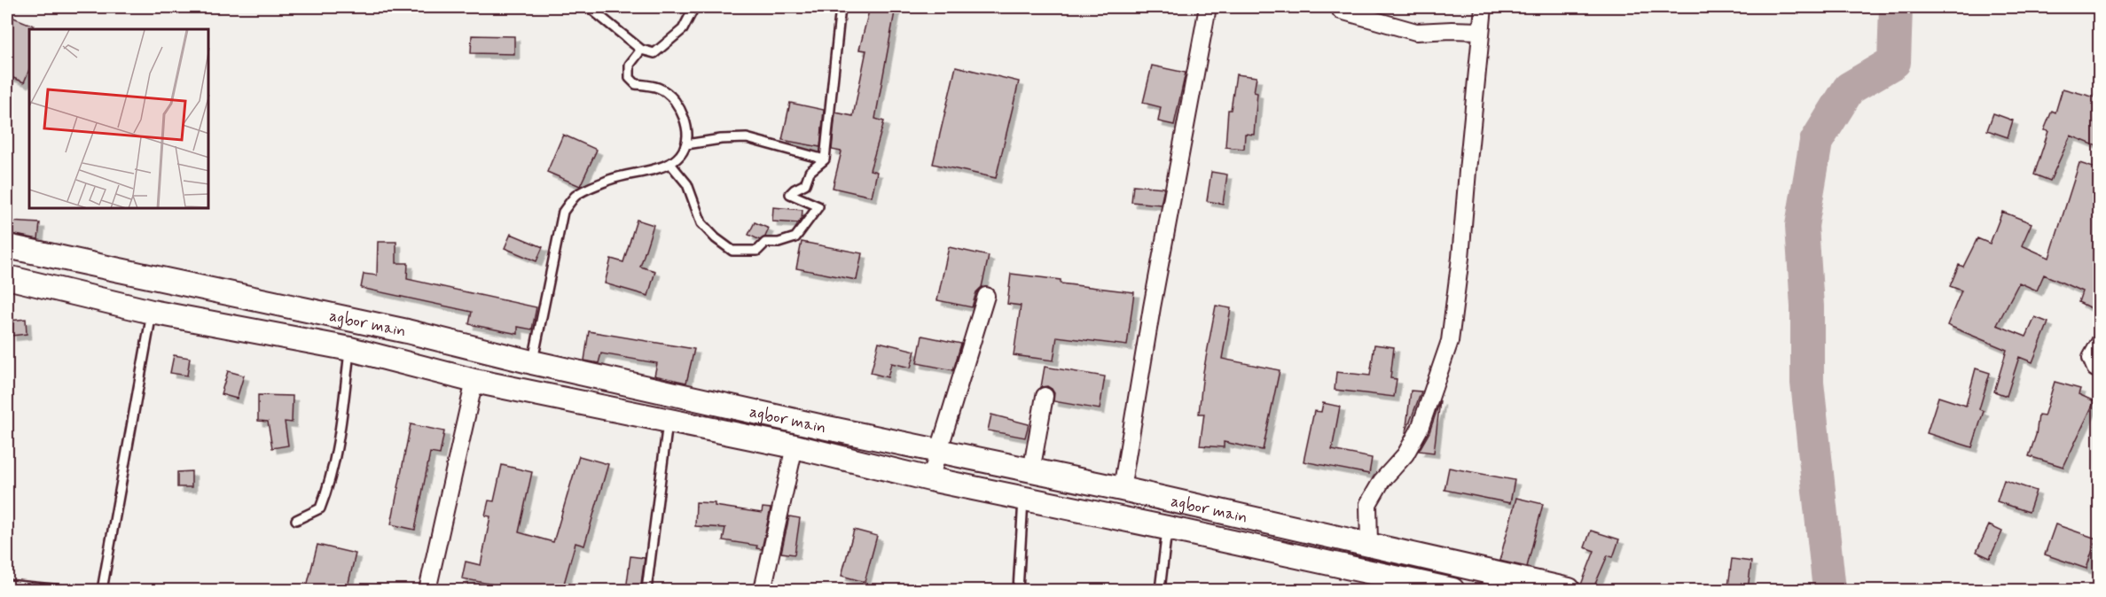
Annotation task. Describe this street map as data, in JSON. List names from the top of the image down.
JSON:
{
  "streets": {
    "main road": ["agbor main"]
  }
}
